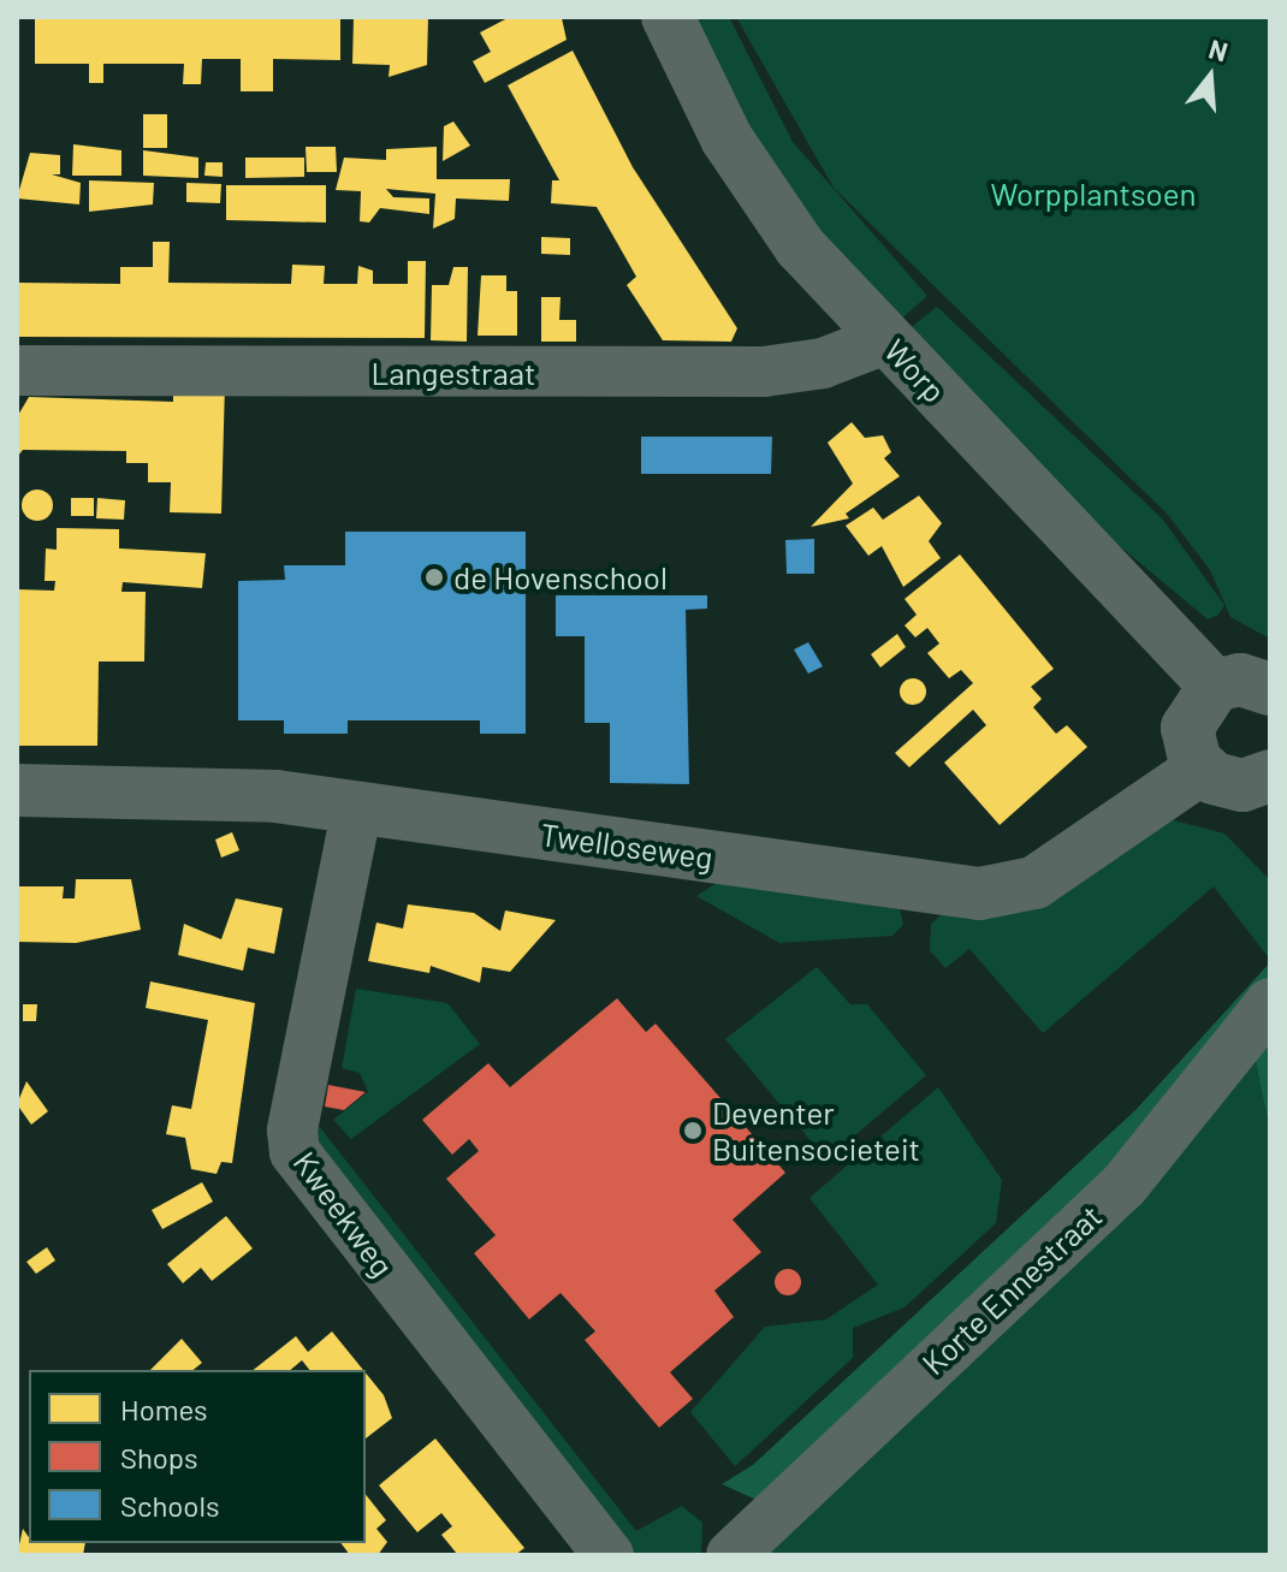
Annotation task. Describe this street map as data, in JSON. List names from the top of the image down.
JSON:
{
  "streets": {
    "street": [
      "Worp",
      "Langestraat",
      "Twelloseweg",
      "Kweekweg",
      "Korte Ennestraat"
    ]
  },
  "crossings": [
    ["Worp", "Langestraat"],
    ["Twelloseweg", "Kweekweg"]
  ],
  "parks": ["Worpplantsoen"],
  "places": ["de Hovenschool", "Deventer Buitensocieteit"],
  "legend": ["Homes", "Shops", "Schools"],
  "north": "top"
}
